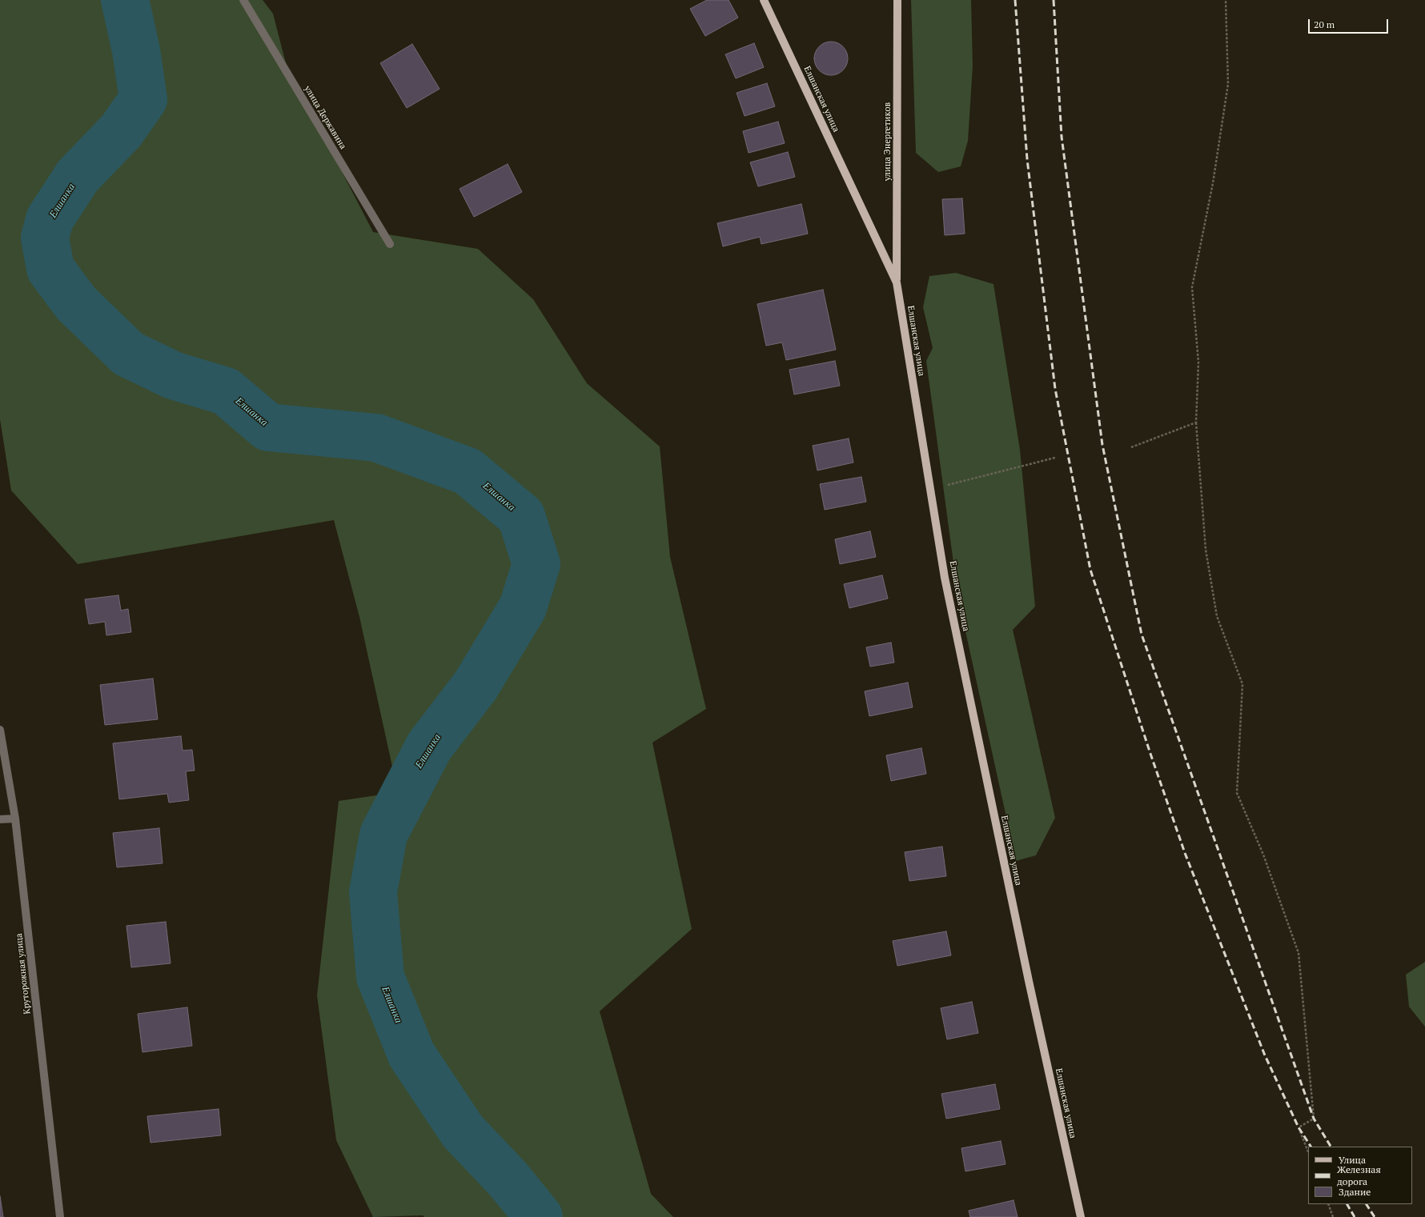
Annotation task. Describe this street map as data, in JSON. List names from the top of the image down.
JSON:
{
  "streets": {
    "main road": ["Елшанская улица", "улица Энергетиков"],
    "street": ["улица Державина", "Круторожная улица"]
  },
  "crossings": [
    ["Елшанская улица", "улица Энергетиков"]
  ],
  "water": ["Елшанка"],
  "legend": ["Улица", "Железная дорога", "Здание"],
  "scale_bar": "20 m"
}
